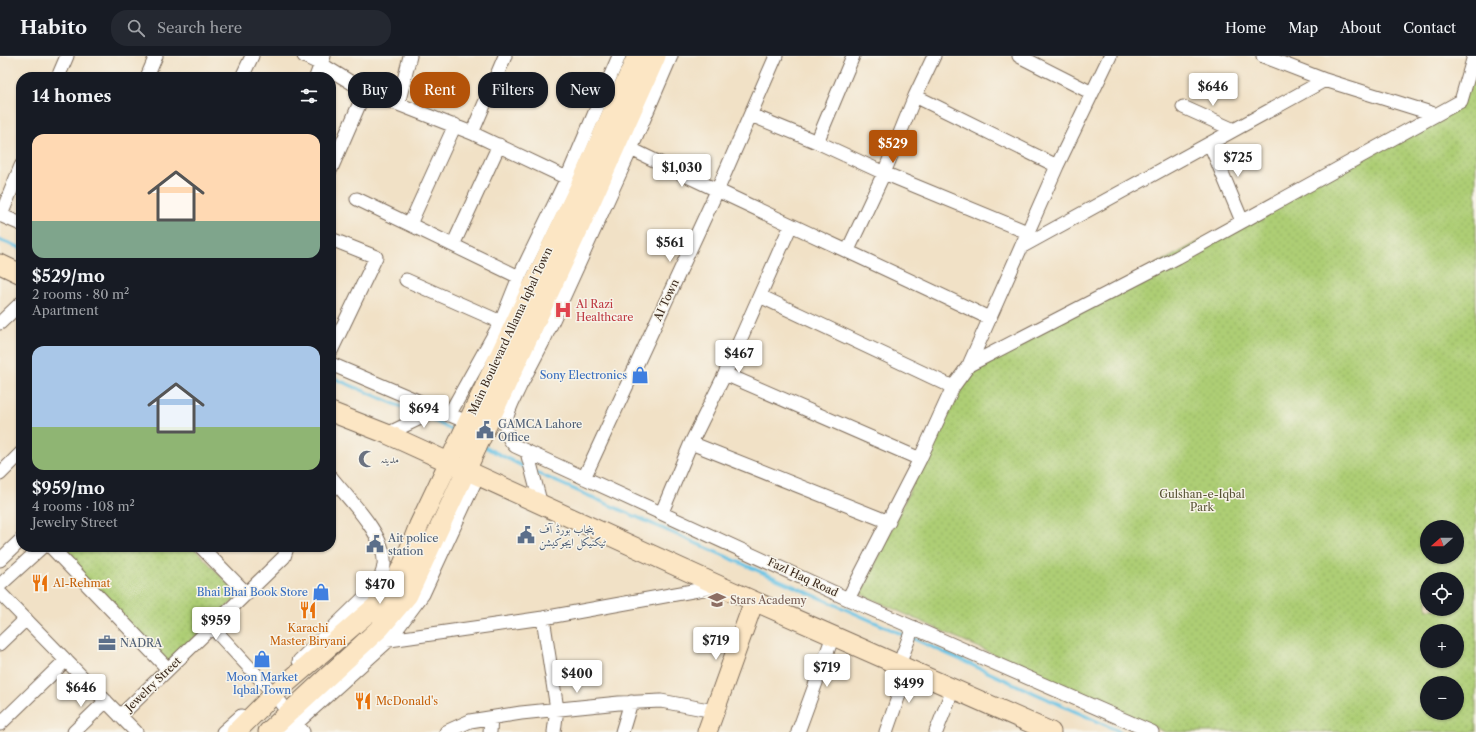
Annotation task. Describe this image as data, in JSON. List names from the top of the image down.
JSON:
{
  "streets": {
    "main road": ["Main Boulevard Allama Iqbal Town"],
    "street": ["AI Town", "Fazl Haq Road", "Jewelry Street"]
  },
  "crossings": [
    ["AI Town", "Fazl Haq Road"],
    ["Main Boulevard Allama Iqbal Town", "Fazl Haq Road"]
  ],
  "parks": ["Gulshan-e-Iqbal Park"],
  "places": {
    "hospital": ["Al Razi Healthcare"],
    "shop": ["Sony Electronics", "Bhai Bhai Book Store", "Moon Market Iqbal Town"],
    "public building": ["GAMCA Lahore Office", "پنجاب بورڈ آف ٹیکنیکل ایجوکیشن", "Ait police station"],
    "mosque": ["مدینہ"],
    "restaurant": ["Al-Rehmat", "Karachi Master Biryani", "McDonald's"],
    "school or university": ["Stars Academy"],
    "office": ["NADRA"]
  },
  "north": "left",
  "page": {
    "header": "Habito",
    "search": "Search here",
    "nav": [
      "Home",
      "Map",
      "About",
      "Contact"
    ],
    "chip": [
      "Buy",
      "Rent",
      "Filters",
      "New"
    ],
    "heading": "14 homes",
    "price": [
      "$646",
      "$529",
      "$725",
      "$1,030",
      "$561",
      "$467",
      "$694",
      "$470",
      "$959",
      "$719",
      "$719",
      "$400",
      "$499",
      "$646"
    ],
    "list": [
      {
        "name": "$529/mo",
        "note": "2 rooms · 80 m² · Apartment"
      },
      {
        "name": "$959/mo",
        "note": "4 rooms · 108 m² · Jewelry Street"
      }
    ],
    "map_buttons": ["+", "−"]
  }
}
